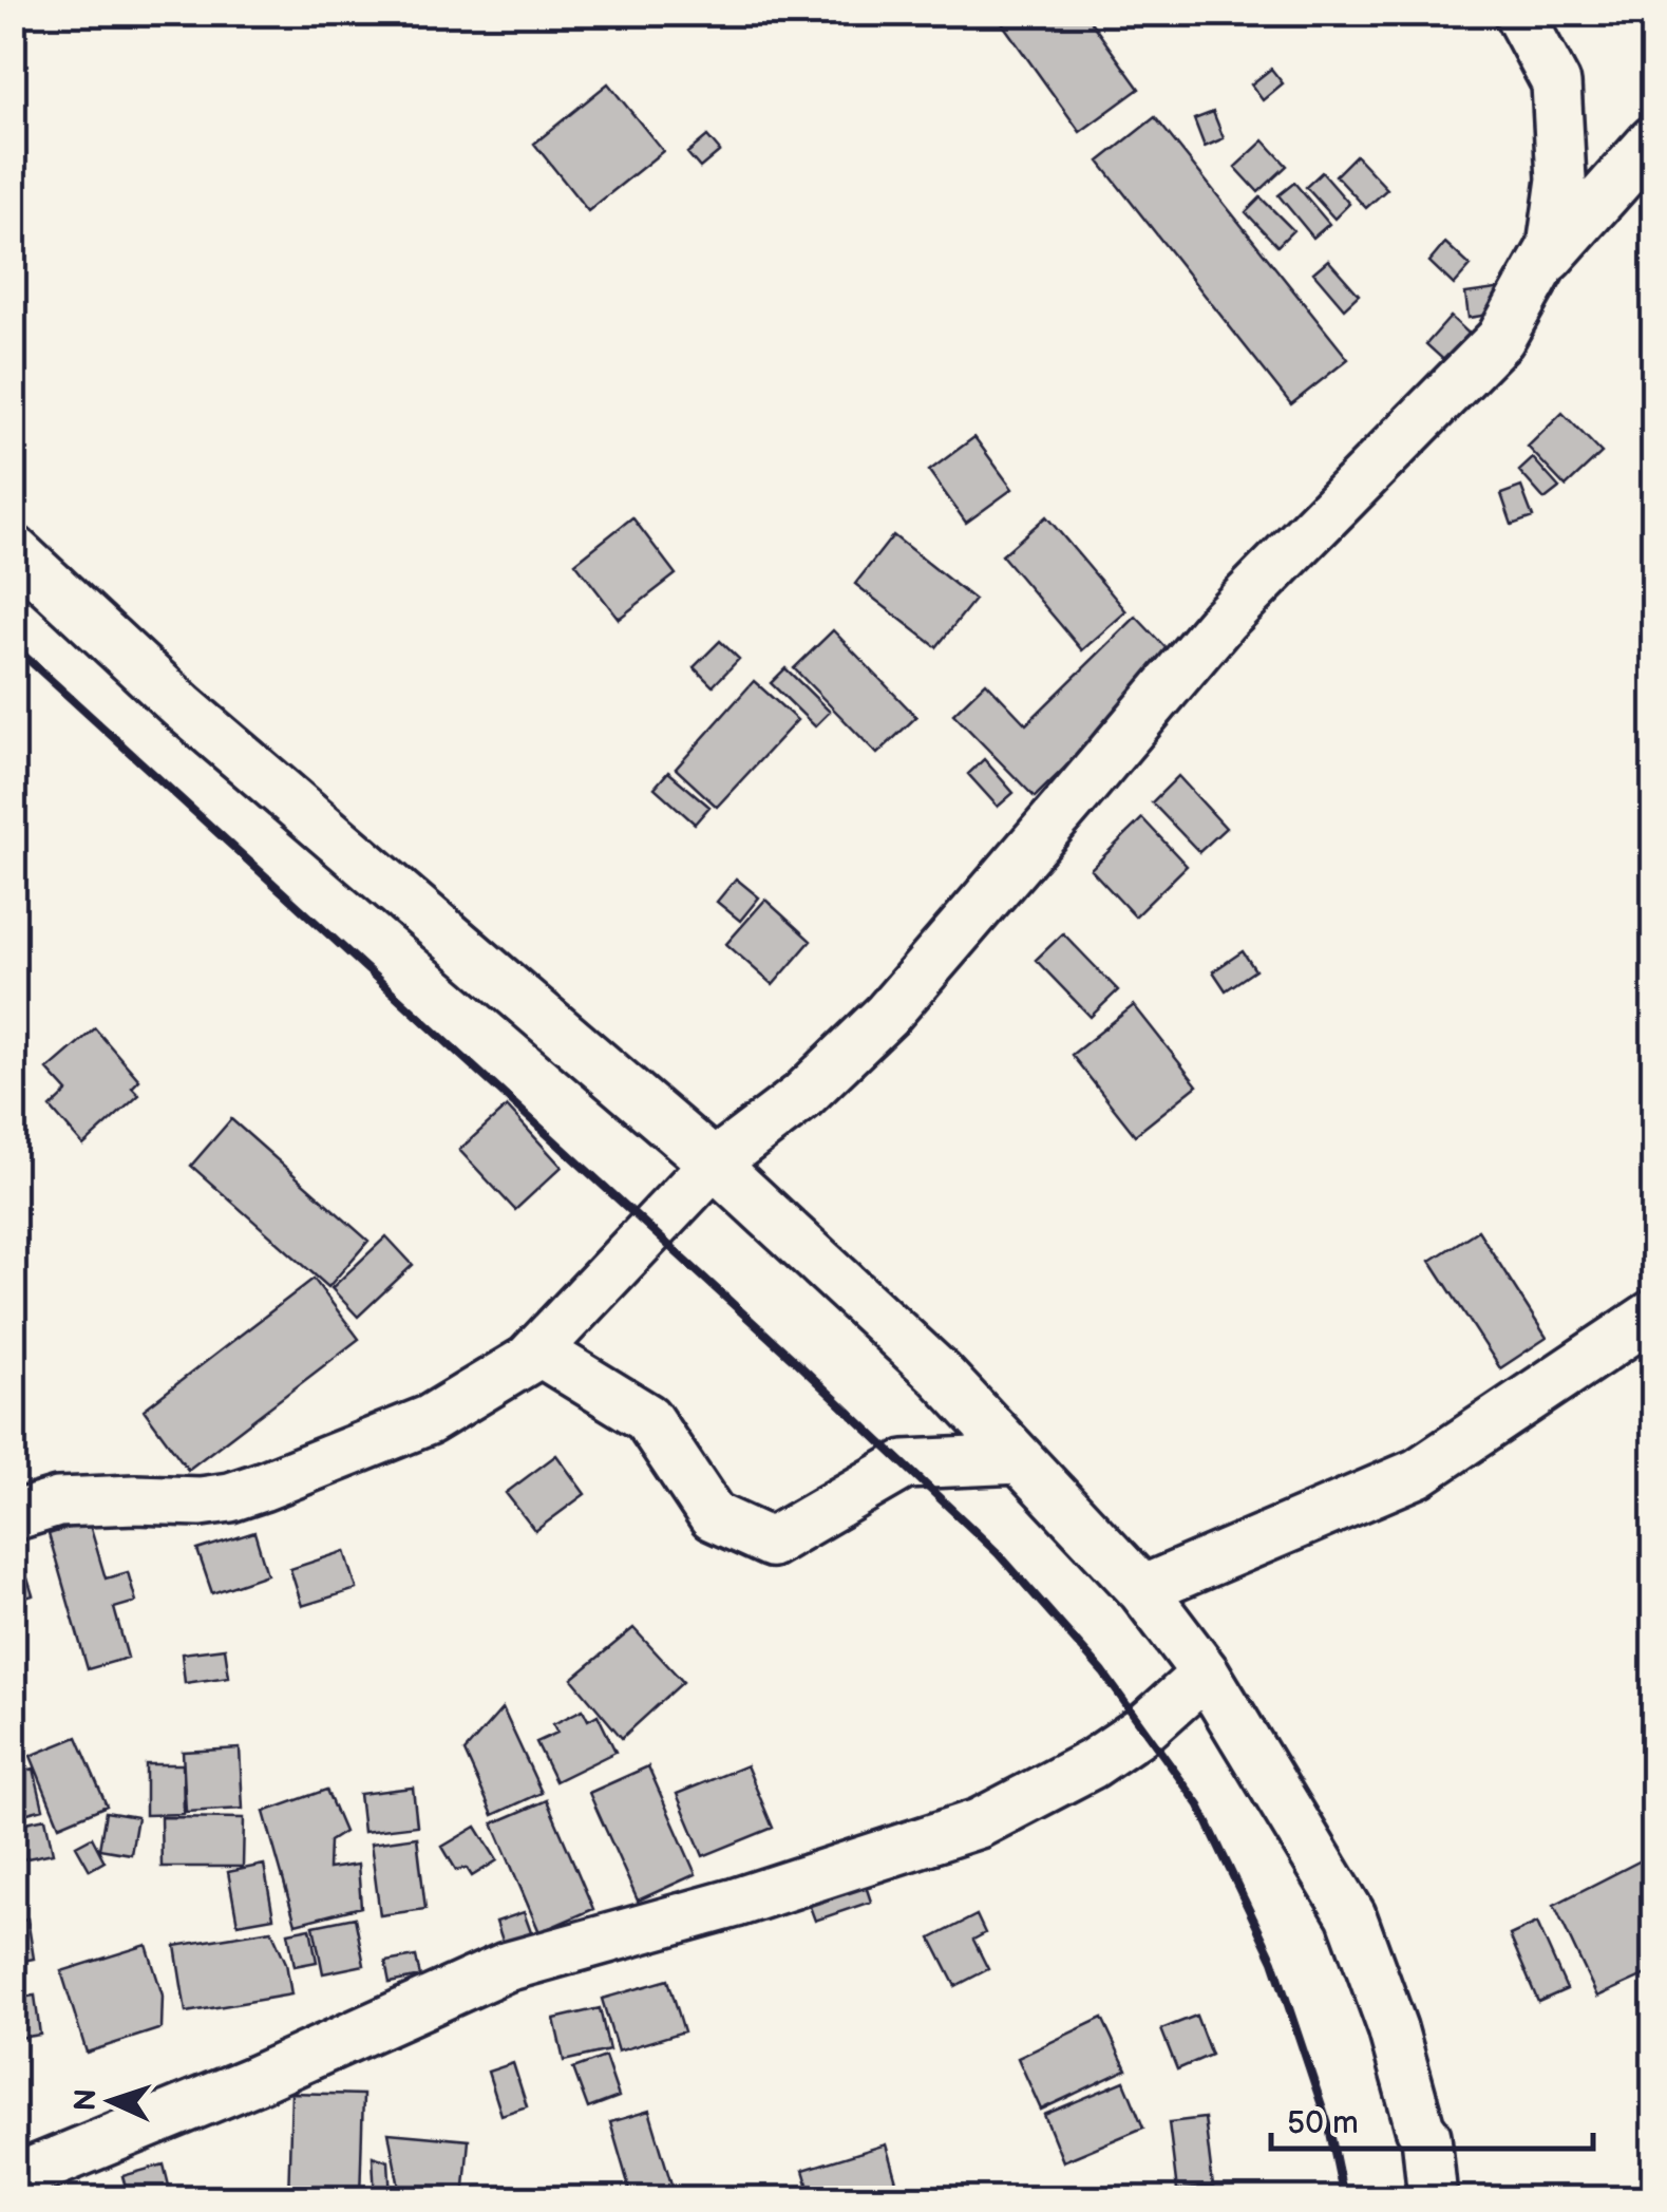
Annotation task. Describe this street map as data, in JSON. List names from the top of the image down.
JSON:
{
  "scale_bar": "50 m",
  "north": "left"
}
